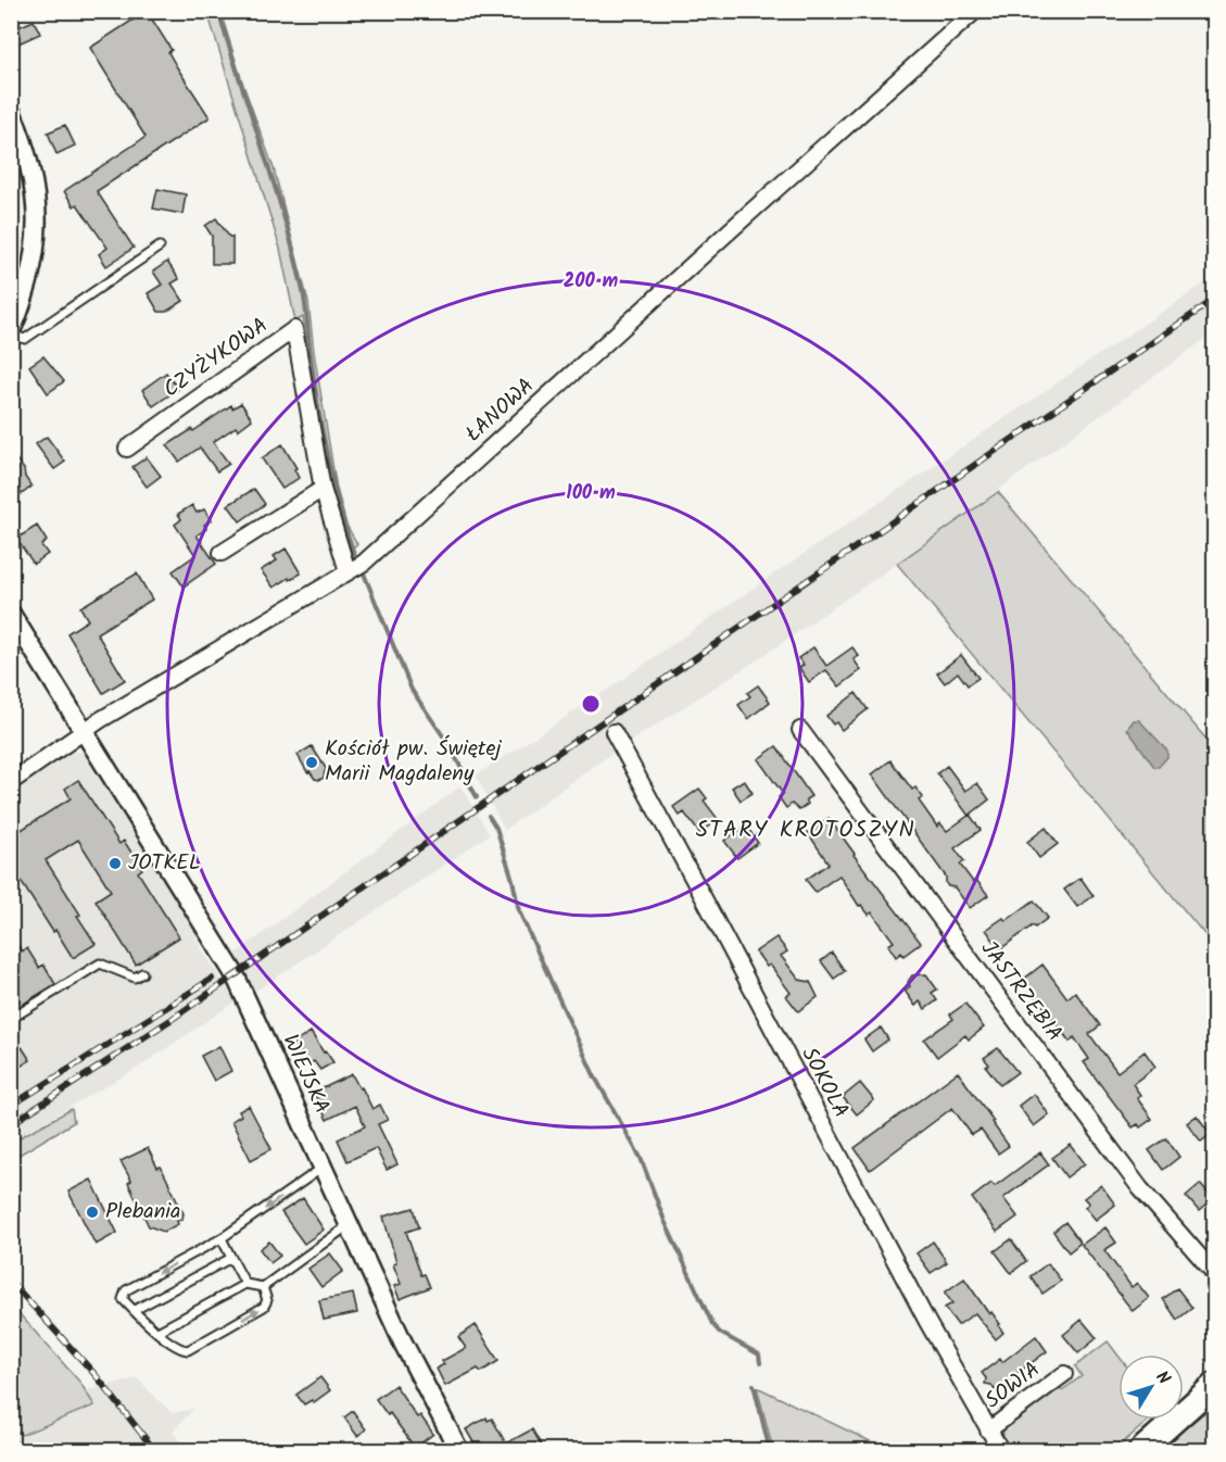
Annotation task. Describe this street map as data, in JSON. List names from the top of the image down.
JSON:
{
  "streets": {
    "street": [
      "CZYŻYKOWA",
      "ŁANOWA",
      "JASTRZĘBIA",
      "WIEJSKA",
      "SOKOLA",
      "SOWIA"
    ]
  },
  "crossings": [
    ["CZYŻYKOWA", "ŁANOWA"],
    ["ŁANOWA", "WIEJSKA"],
    ["SOKOLA", "SOWIA"]
  ],
  "districts": ["STARY KROTOSZYN"],
  "places": ["Kościół pw. Świętej Marii Magdaleny", "JOTKEL", "Plebania"],
  "north": "top right",
  "rings": ["200 m", "100 m"]
}
